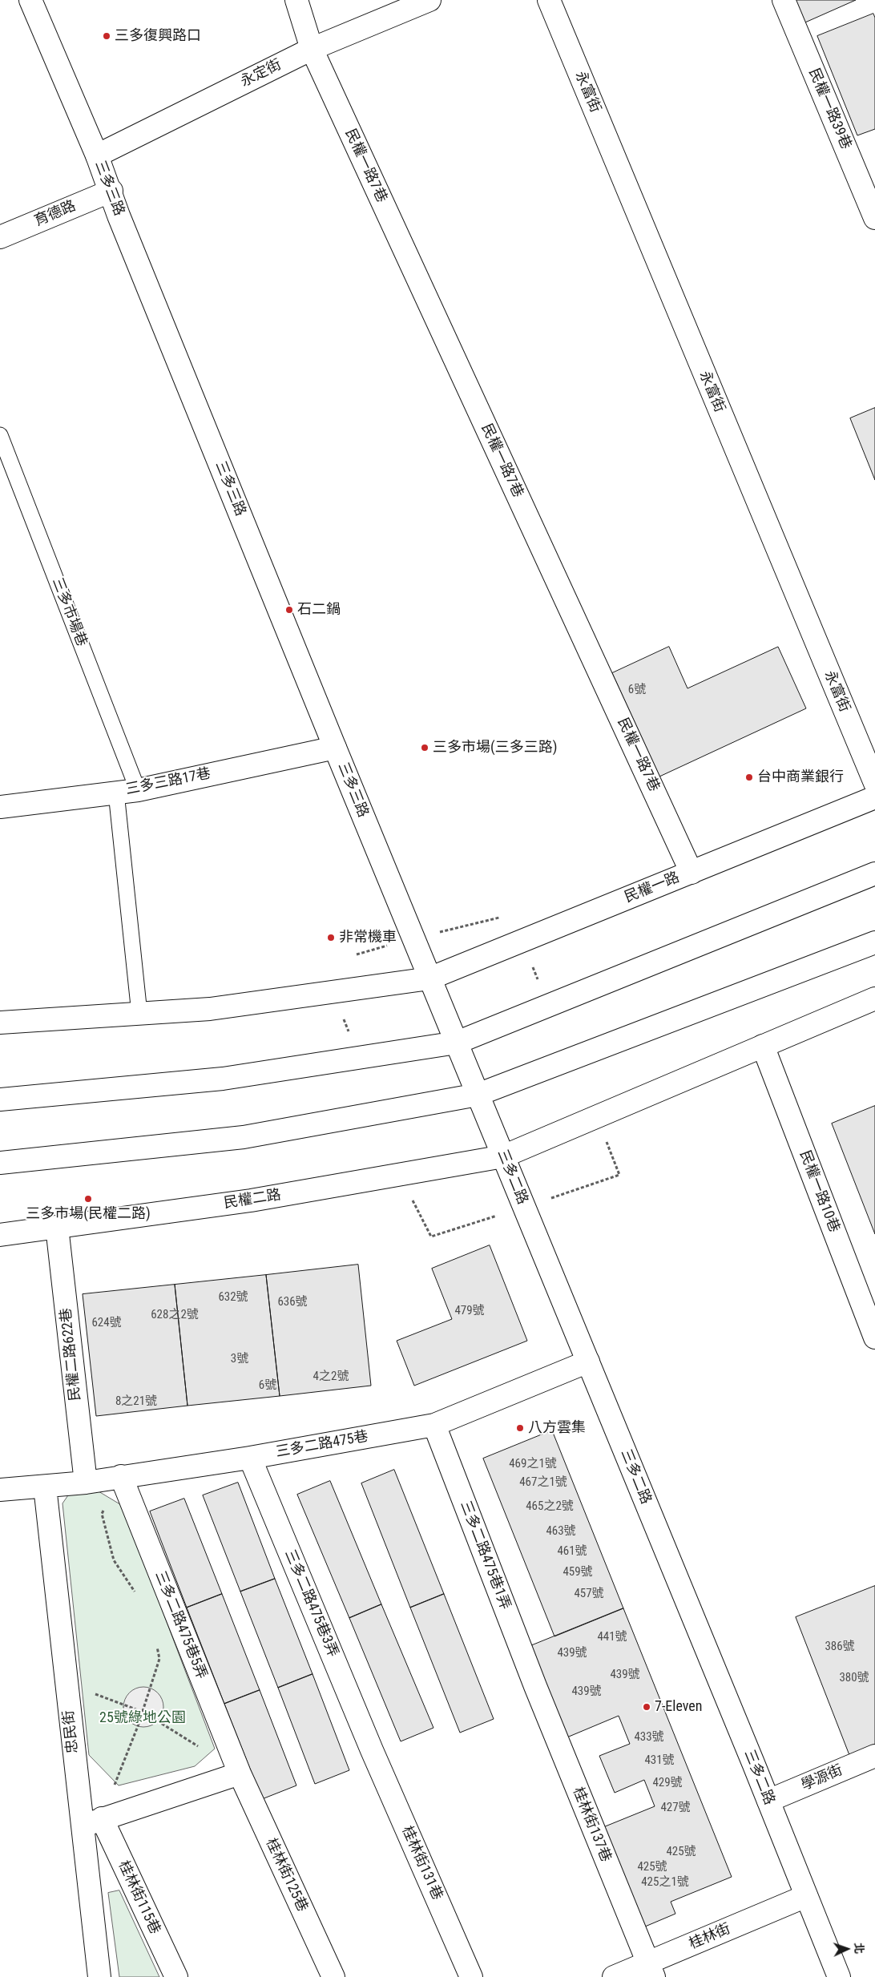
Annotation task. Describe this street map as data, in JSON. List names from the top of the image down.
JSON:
{
  "streets": {
    "street": [
      "永定街",
      "永富街",
      "民權一路39巷",
      "民權一路7巷",
      "三多三路",
      "育德路",
      "三多三路17巷",
      "民權一路",
      "三多二路",
      "民權一路10巷",
      "民權二路",
      "民權二路622巷",
      "三多二路475巷",
      "三多二路475巷1弄",
      "三多二路475巷3弄",
      "三多二路475巷5弄",
      "忠民街",
      "學源街",
      "桂林街137巷",
      "桂林街131巷",
      "桂林街125巷",
      "桂林街115巷",
      "桂林街"
    ],
    "lane": ["三多市場巷"]
  },
  "crossings": [
    ["永定街", "民權一路7巷"],
    ["永定街", "三多三路"],
    ["民權一路7巷", "民權一路"],
    ["三多三路", "育德路"],
    ["三多三路", "三多三路17巷"],
    ["三多三路", "民權一路"],
    ["三多三路", "三多二路"],
    ["三多市場巷", "三多三路17巷"],
    ["民權一路", "三多二路"],
    ["三多二路", "民權二路"],
    ["三多二路", "三多二路475巷"],
    ["三多二路", "學源街"],
    ["三多二路", "桂林街"],
    ["民權二路", "民權二路622巷"],
    ["民權二路622巷", "三多二路475巷"],
    ["三多二路475巷", "三多二路475巷1弄"],
    ["三多二路475巷", "三多二路475巷3弄"],
    ["三多二路475巷", "三多二路475巷5弄"],
    ["三多二路475巷", "忠民街"],
    ["三多二路475巷1弄", "桂林街137巷"],
    ["三多二路475巷3弄", "桂林街131巷"],
    ["三多二路475巷5弄", "桂林街125巷"],
    ["桂林街137巷", "桂林街"]
  ],
  "parks": ["25號綠地公園"],
  "places": [
    "三多復興路口",
    "石二鍋",
    "三多市場(三多三路)",
    "台中商業銀行",
    "非常機車",
    "三多市場(民權二路)",
    "八方雲集",
    "7-Eleven"
  ],
  "house_numbers": [
    "6號",
    "632號",
    "636號",
    "479號",
    "628之2號",
    "624號",
    "3號",
    "4之2號",
    "6號",
    "8之21號",
    "469之1號",
    "467之1號",
    "465之2號",
    "463號",
    "461號",
    "459號",
    "457號",
    "441號",
    "386號",
    "439號",
    "439號",
    "380號",
    "439號",
    "433號",
    "431號",
    "429號",
    "427號",
    "425號",
    "425號",
    "425之1號"
  ],
  "north": "right"
}
